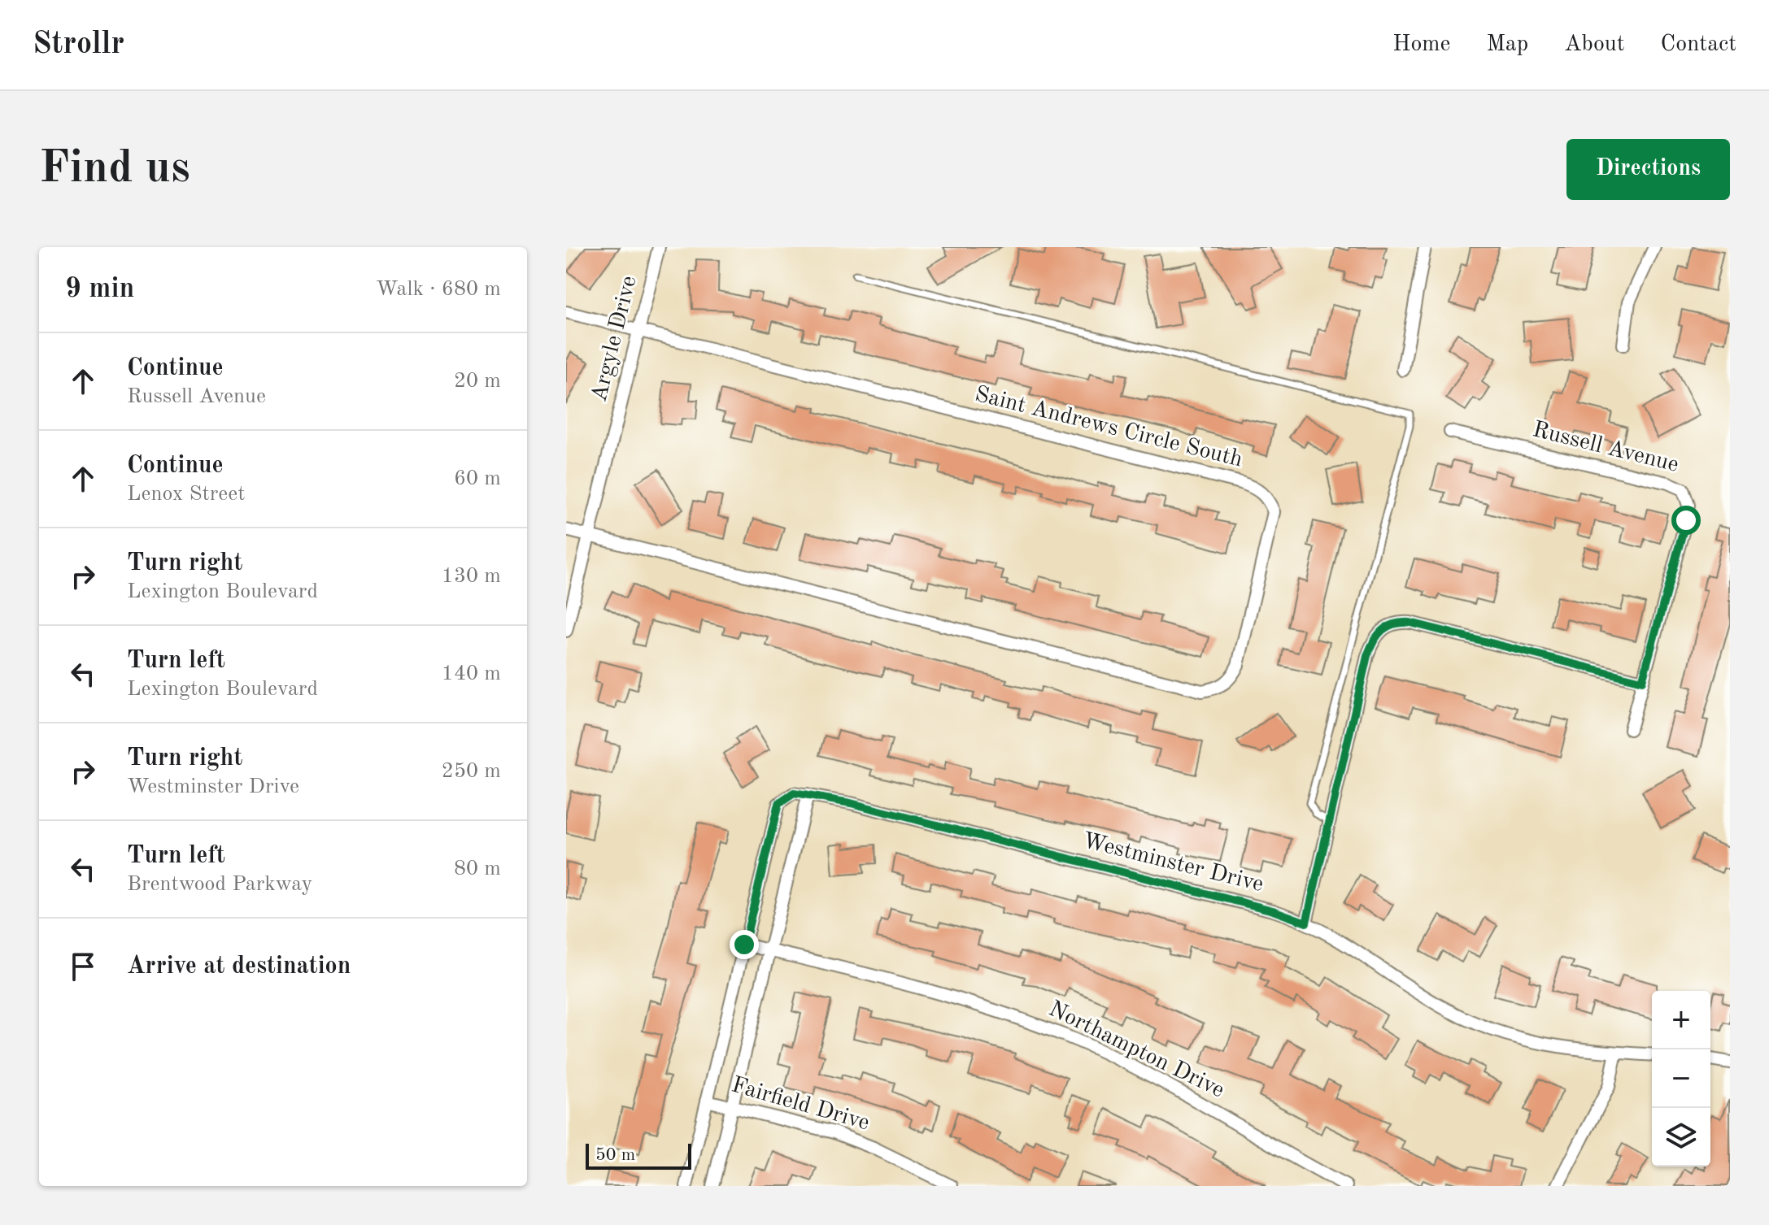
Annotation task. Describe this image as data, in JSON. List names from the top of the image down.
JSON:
{
  "streets": {
    "street": [
      "Argyle Drive",
      "Saint Andrews Circle South",
      "Russell Avenue",
      "Westminster Drive",
      "Northampton Drive",
      "Fairfield Drive"
    ]
  },
  "crossings": [
    ["Argyle Drive", "Saint Andrews Circle South"]
  ],
  "scale_bar": "50 m",
  "page": {
    "header": "Strollr",
    "nav": [
      "Home",
      "Map",
      "About",
      "Contact"
    ],
    "buttons": "Directions",
    "title": "Find us",
    "heading": ["9 min", "Walk · 680 m"],
    "list": [
      ["Continue", "Russell Avenue", "20 m"],
      ["Continue", "Lenox Street", "60 m"],
      ["Turn right", "Lexington Boulevard", "130 m"],
      ["Turn left", "Lexington Boulevard", "140 m"],
      ["Turn right", "Westminster Drive", "250 m"],
      ["Turn left", "Brentwood Parkway", "80 m"],
      "Arrive at destination"
    ],
    "map_buttons": ["+", "−"],
    "scale": "50 m"
  }
}
